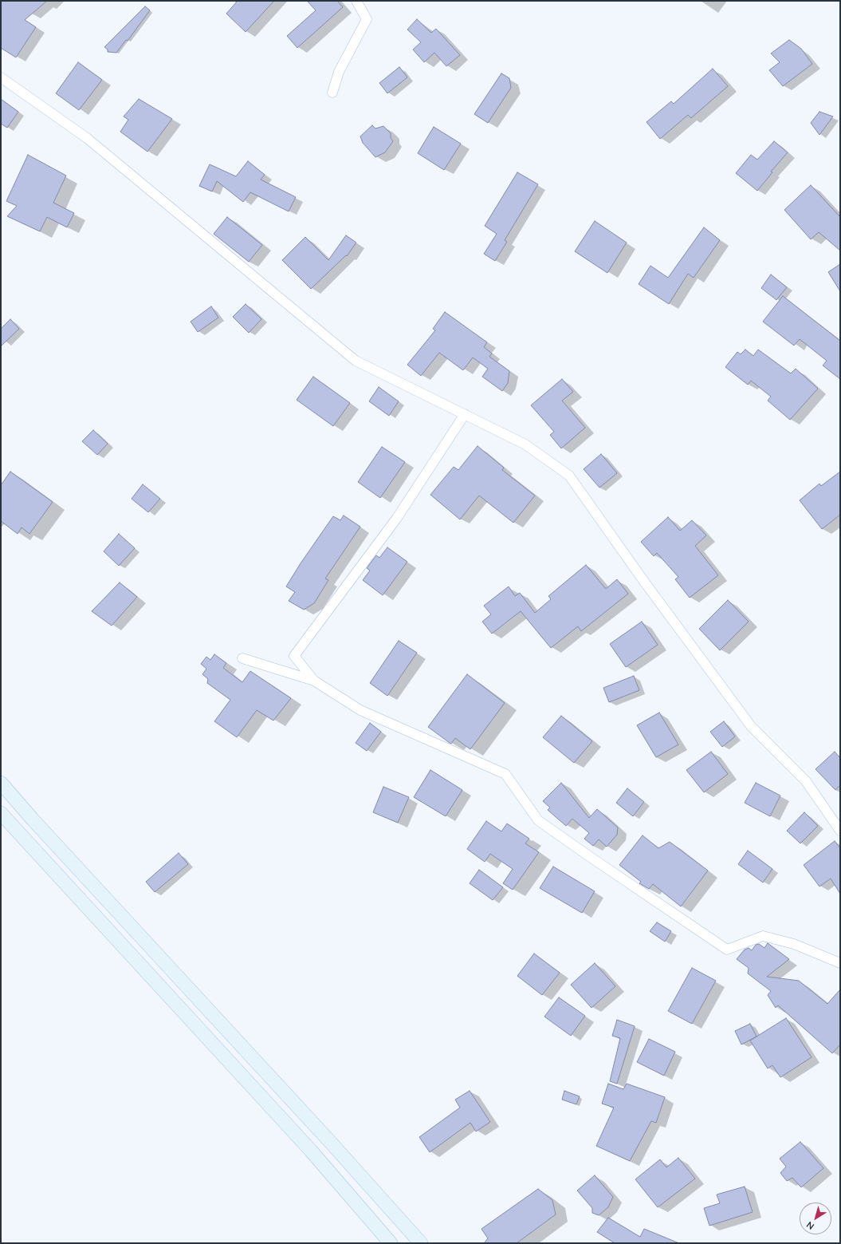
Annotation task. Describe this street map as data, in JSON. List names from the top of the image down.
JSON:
{
  "north": "bottom left"
}
